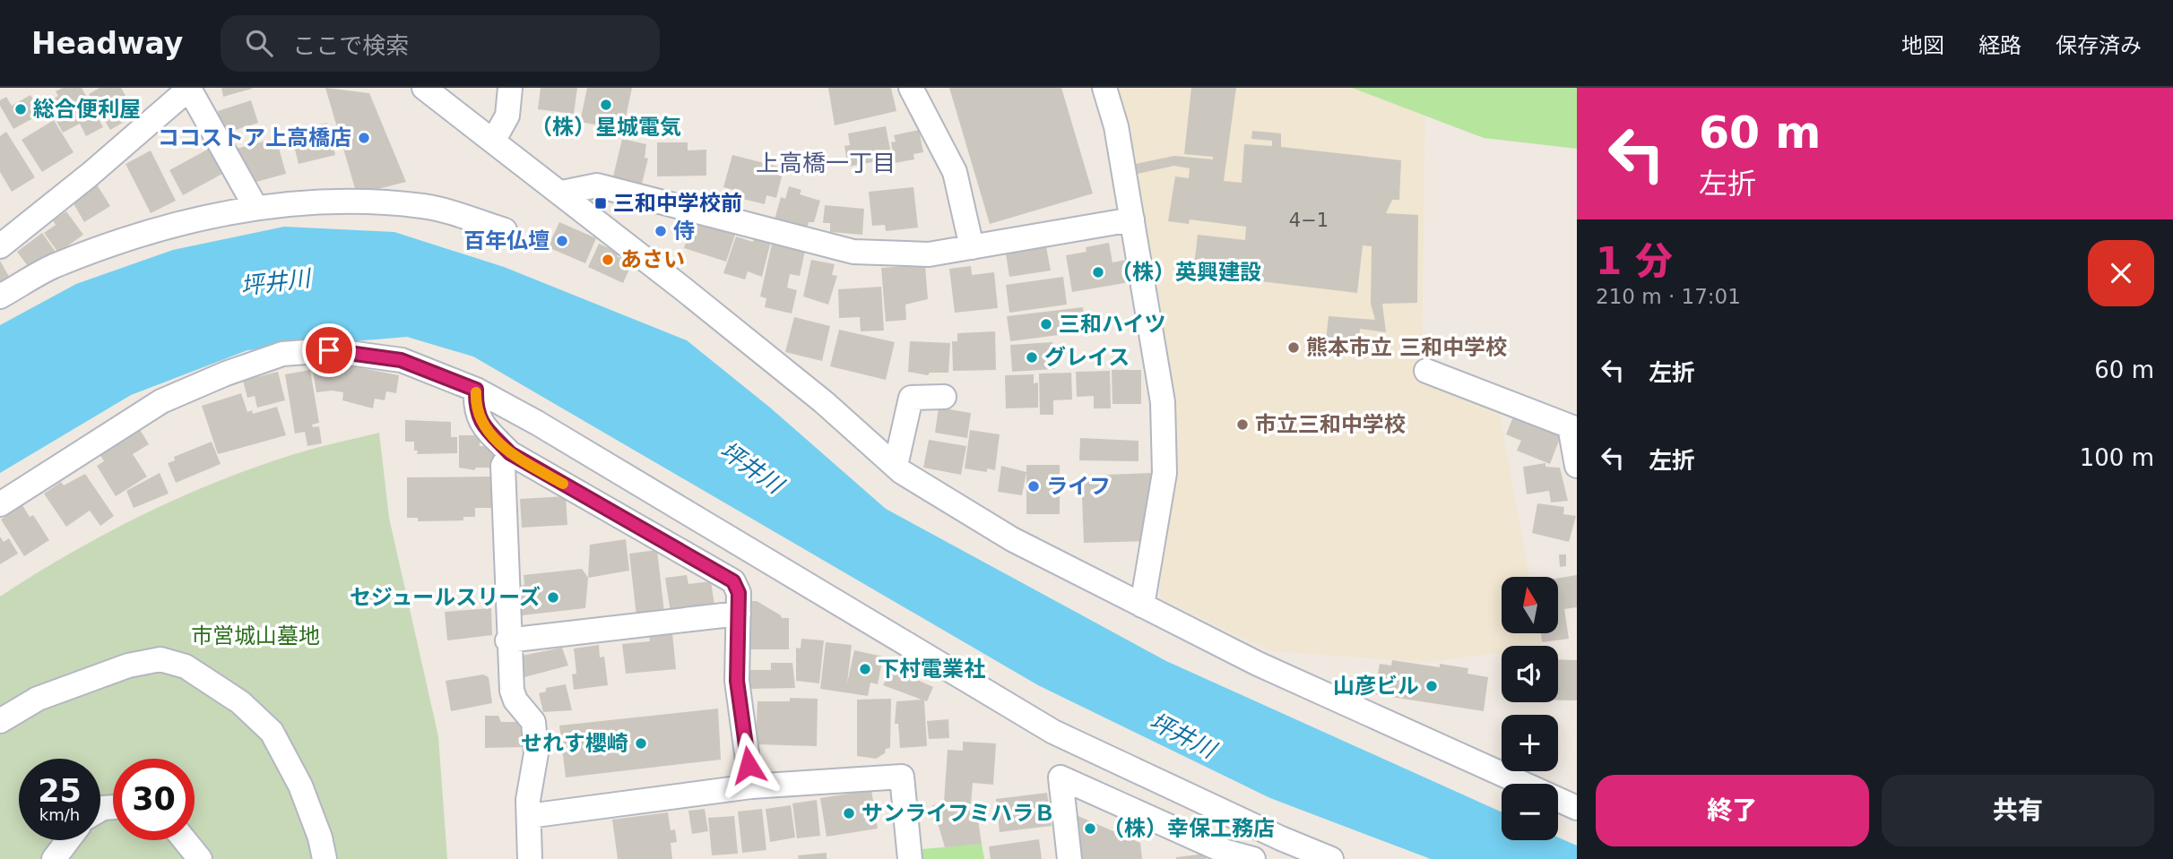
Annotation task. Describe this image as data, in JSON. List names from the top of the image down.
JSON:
{
  "districts": ["上高橋一丁目"],
  "water": ["坪井川"],
  "parks": ["市営城山墓地"],
  "places": {
    "other": [
      "（株）星城電気",
      "総合便利屋",
      "ココストア上高橋店",
      "侍",
      "百年仏壇",
      "あさい",
      "（株）英興建設",
      "三和ハイツ",
      "熊本市立 三和中学校",
      "グレイス",
      "市立三和中学校",
      "ライフ",
      "セジュールスリーズ",
      "下村電業社",
      "山彦ビル",
      "せれす櫻崎",
      "サンライフミハラＢ",
      "（株）幸保工務店"
    ],
    "transit": ["三和中学校前"]
  },
  "house_numbers": ["4−1"],
  "north": "top",
  "page": {
    "header": "Headway",
    "search": "ここで検索",
    "nav": ["地図", "経路", "保存済み"],
    "turn": ["60 m", "左折"],
    "heading": ["1 分", "210 m · 17:01"],
    "list": [
      {
        "name": "左折",
        "value": "60 m"
      },
      {
        "name": "左折",
        "value": "100 m"
      }
    ],
    "map_buttons": ["+", "−"],
    "speed": "25 km/h",
    "limit": "30",
    "buttons": ["終了", "共有"]
  }
}
